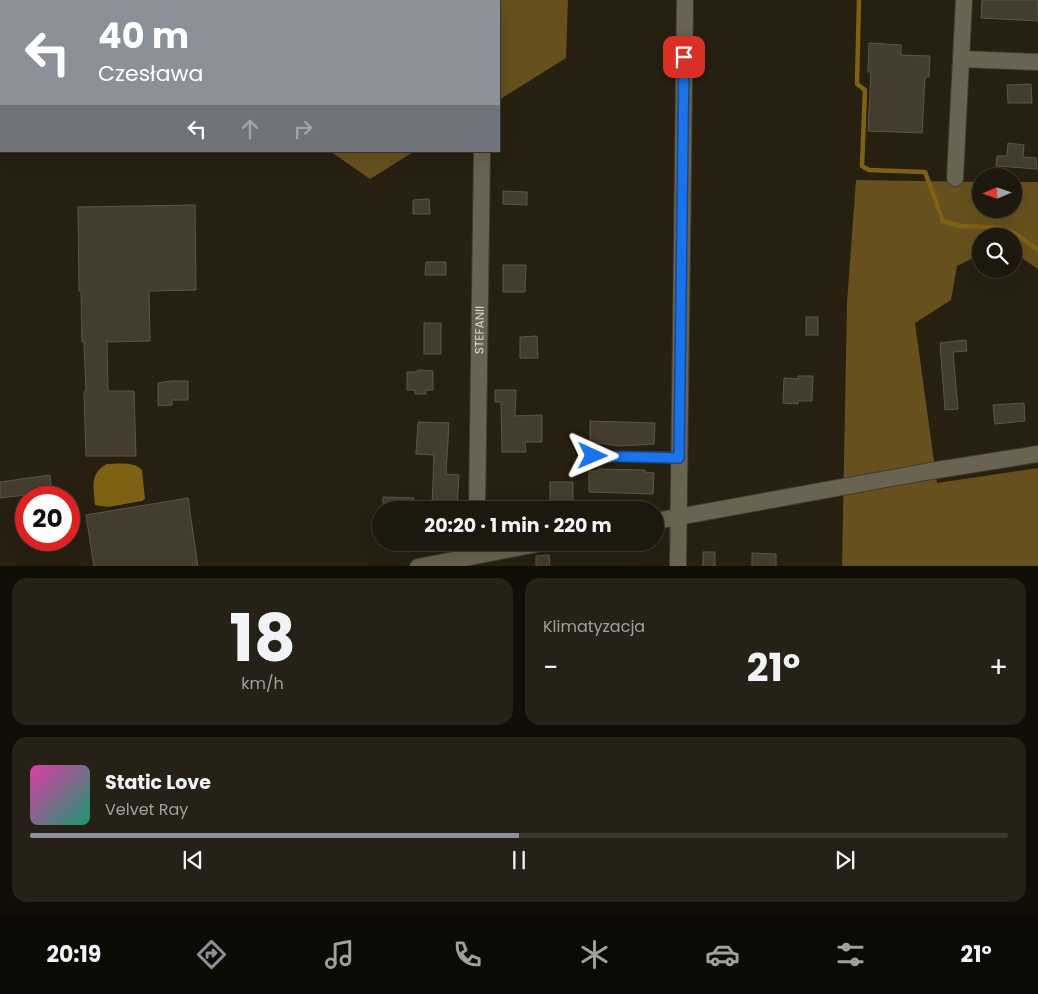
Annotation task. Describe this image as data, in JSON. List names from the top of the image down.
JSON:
{
  "streets": {
    "street": ["STEFANII"]
  },
  "north": "left",
  "page": {
    "turn": ["40 m", "Czesława"],
    "limit": "20",
    "trip": "20:20 · 1 min · 220 m",
    "tile": [
      ["18", "km/h"],
      "Klimatyzacja"
    ],
    "heat": ["−", "21°", "+"],
    "song": ["Static Love", "Velvet Ray"],
    "tabs": ["20:19", "21°"]
  }
}
